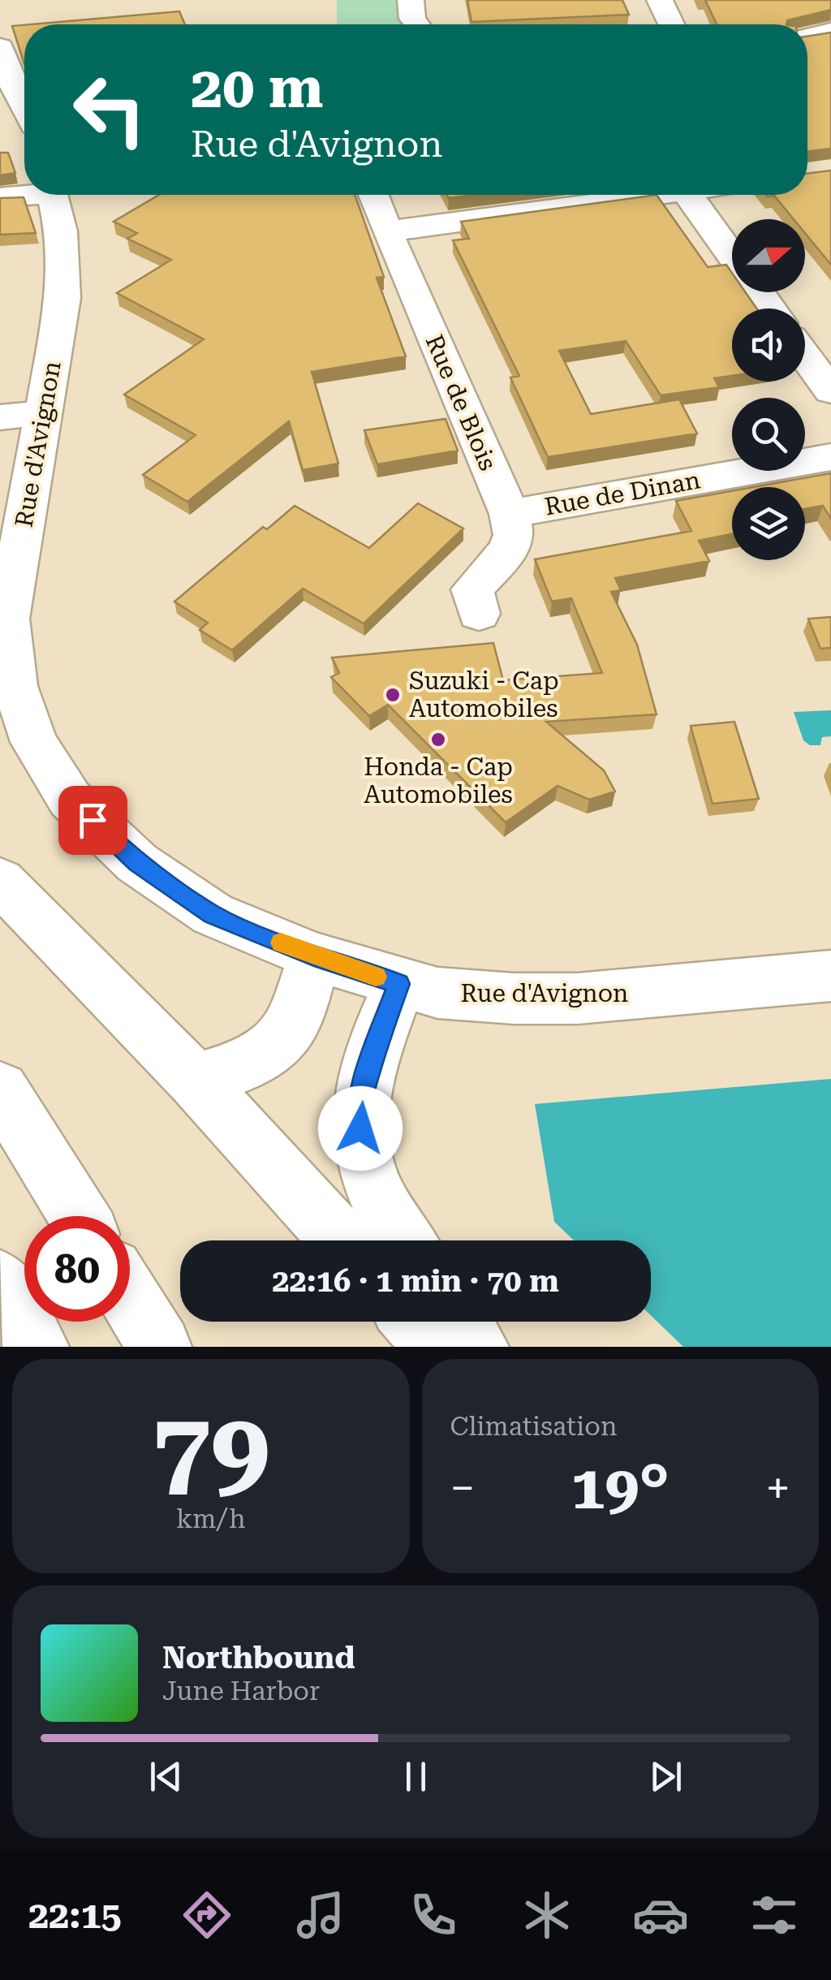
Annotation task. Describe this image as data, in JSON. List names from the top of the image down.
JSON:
{
  "streets": {
    "main road": ["Rue de Blois", "Rue d'Avignon", "Rue de Dinan"]
  },
  "crossings": [
    ["Rue de Blois", "Rue de Dinan"]
  ],
  "places": ["Suzuki - Cap Automobiles", "Honda - Cap Automobiles"],
  "north": "right",
  "page": {
    "turn": ["20 m", "Rue d'Avignon"],
    "limit": "80",
    "trip": "22:16 · 1 min · 70 m",
    "tile": [
      ["79", "km/h"],
      "Climatisation"
    ],
    "heat": ["−", "19°", "+"],
    "song": ["Northbound", "June Harbor"],
    "tabs": "22:15"
  }
}
